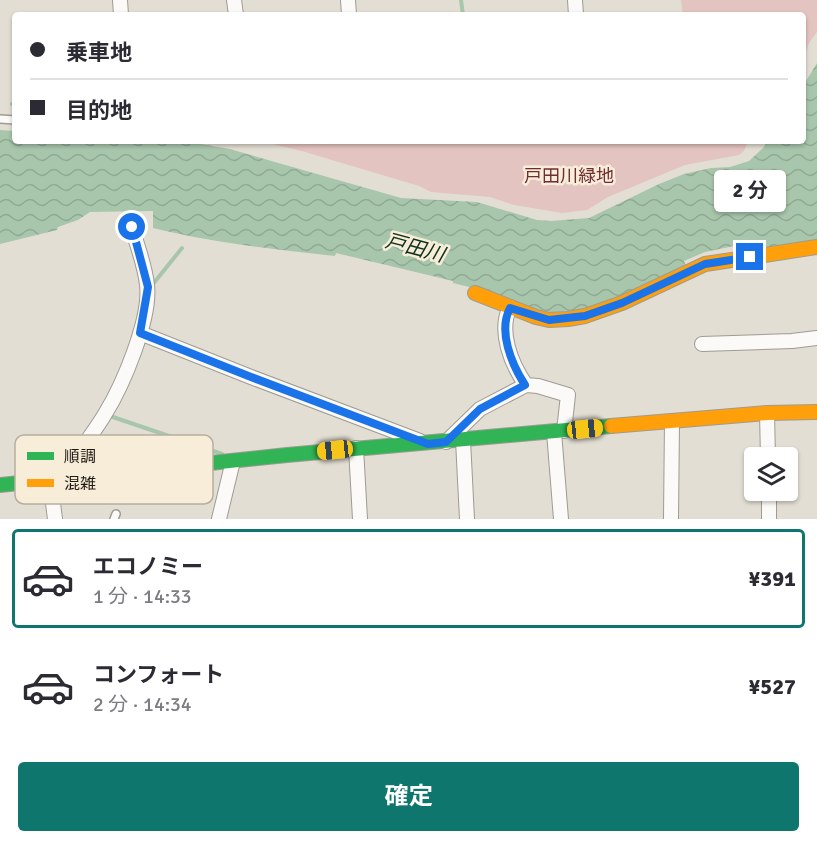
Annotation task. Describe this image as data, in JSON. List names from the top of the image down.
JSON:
{
  "water": ["戸田川"],
  "parks": ["戸田川緑地"],
  "legend": ["順調", "混雑"],
  "page": {
    "banner": ["乗車地", "目的地"],
    "bubble": "2 分",
    "list": [
      {
        "name": "エコノミー",
        "note": "1 分 · 14:33",
        "value": "¥391"
      },
      {
        "name": "コンフォート",
        "note": "2 分 · 14:34",
        "value": "¥527"
      }
    ],
    "buttons": "確定"
  }
}
